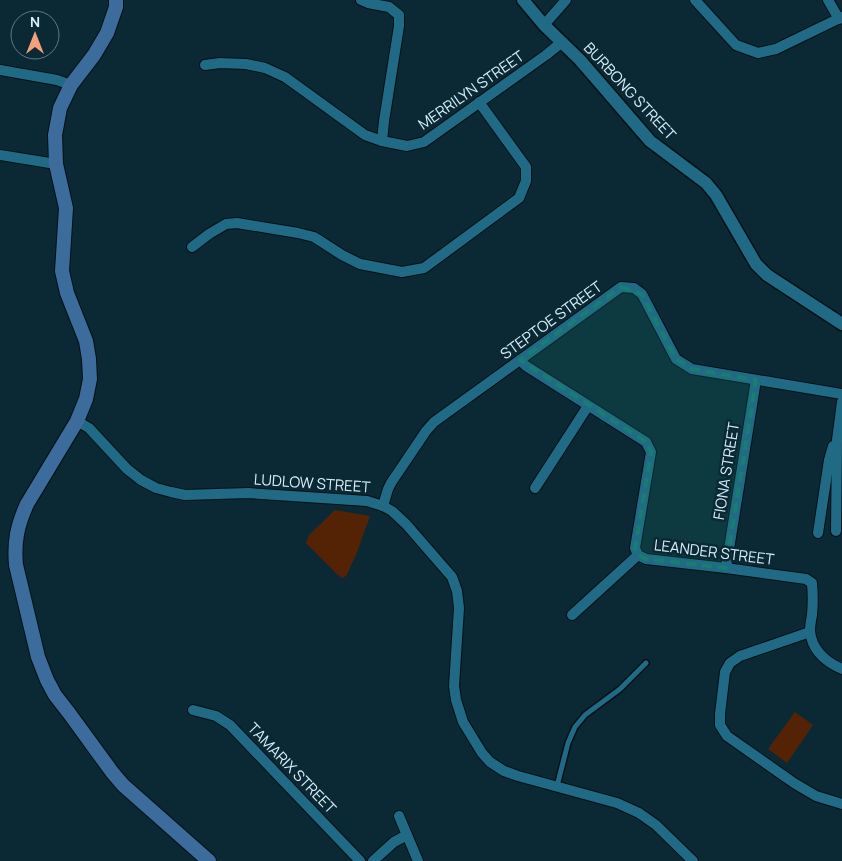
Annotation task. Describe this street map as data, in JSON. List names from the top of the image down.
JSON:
{
  "streets": {
    "street": [
      "MERRILYN STREET",
      "BURBONG STREET",
      "STEPTOE STREET",
      "FIONA STREET",
      "LUDLOW STREET",
      "LEANDER STREET",
      "TAMARIX STREET"
    ]
  },
  "crossings": [
    ["MERRILYN STREET", "BURBONG STREET"],
    ["STEPTOE STREET", "FIONA STREET"],
    ["STEPTOE STREET", "LUDLOW STREET"],
    ["STEPTOE STREET", "LEANDER STREET"],
    ["FIONA STREET", "LEANDER STREET"]
  ],
  "north": "top"
}
